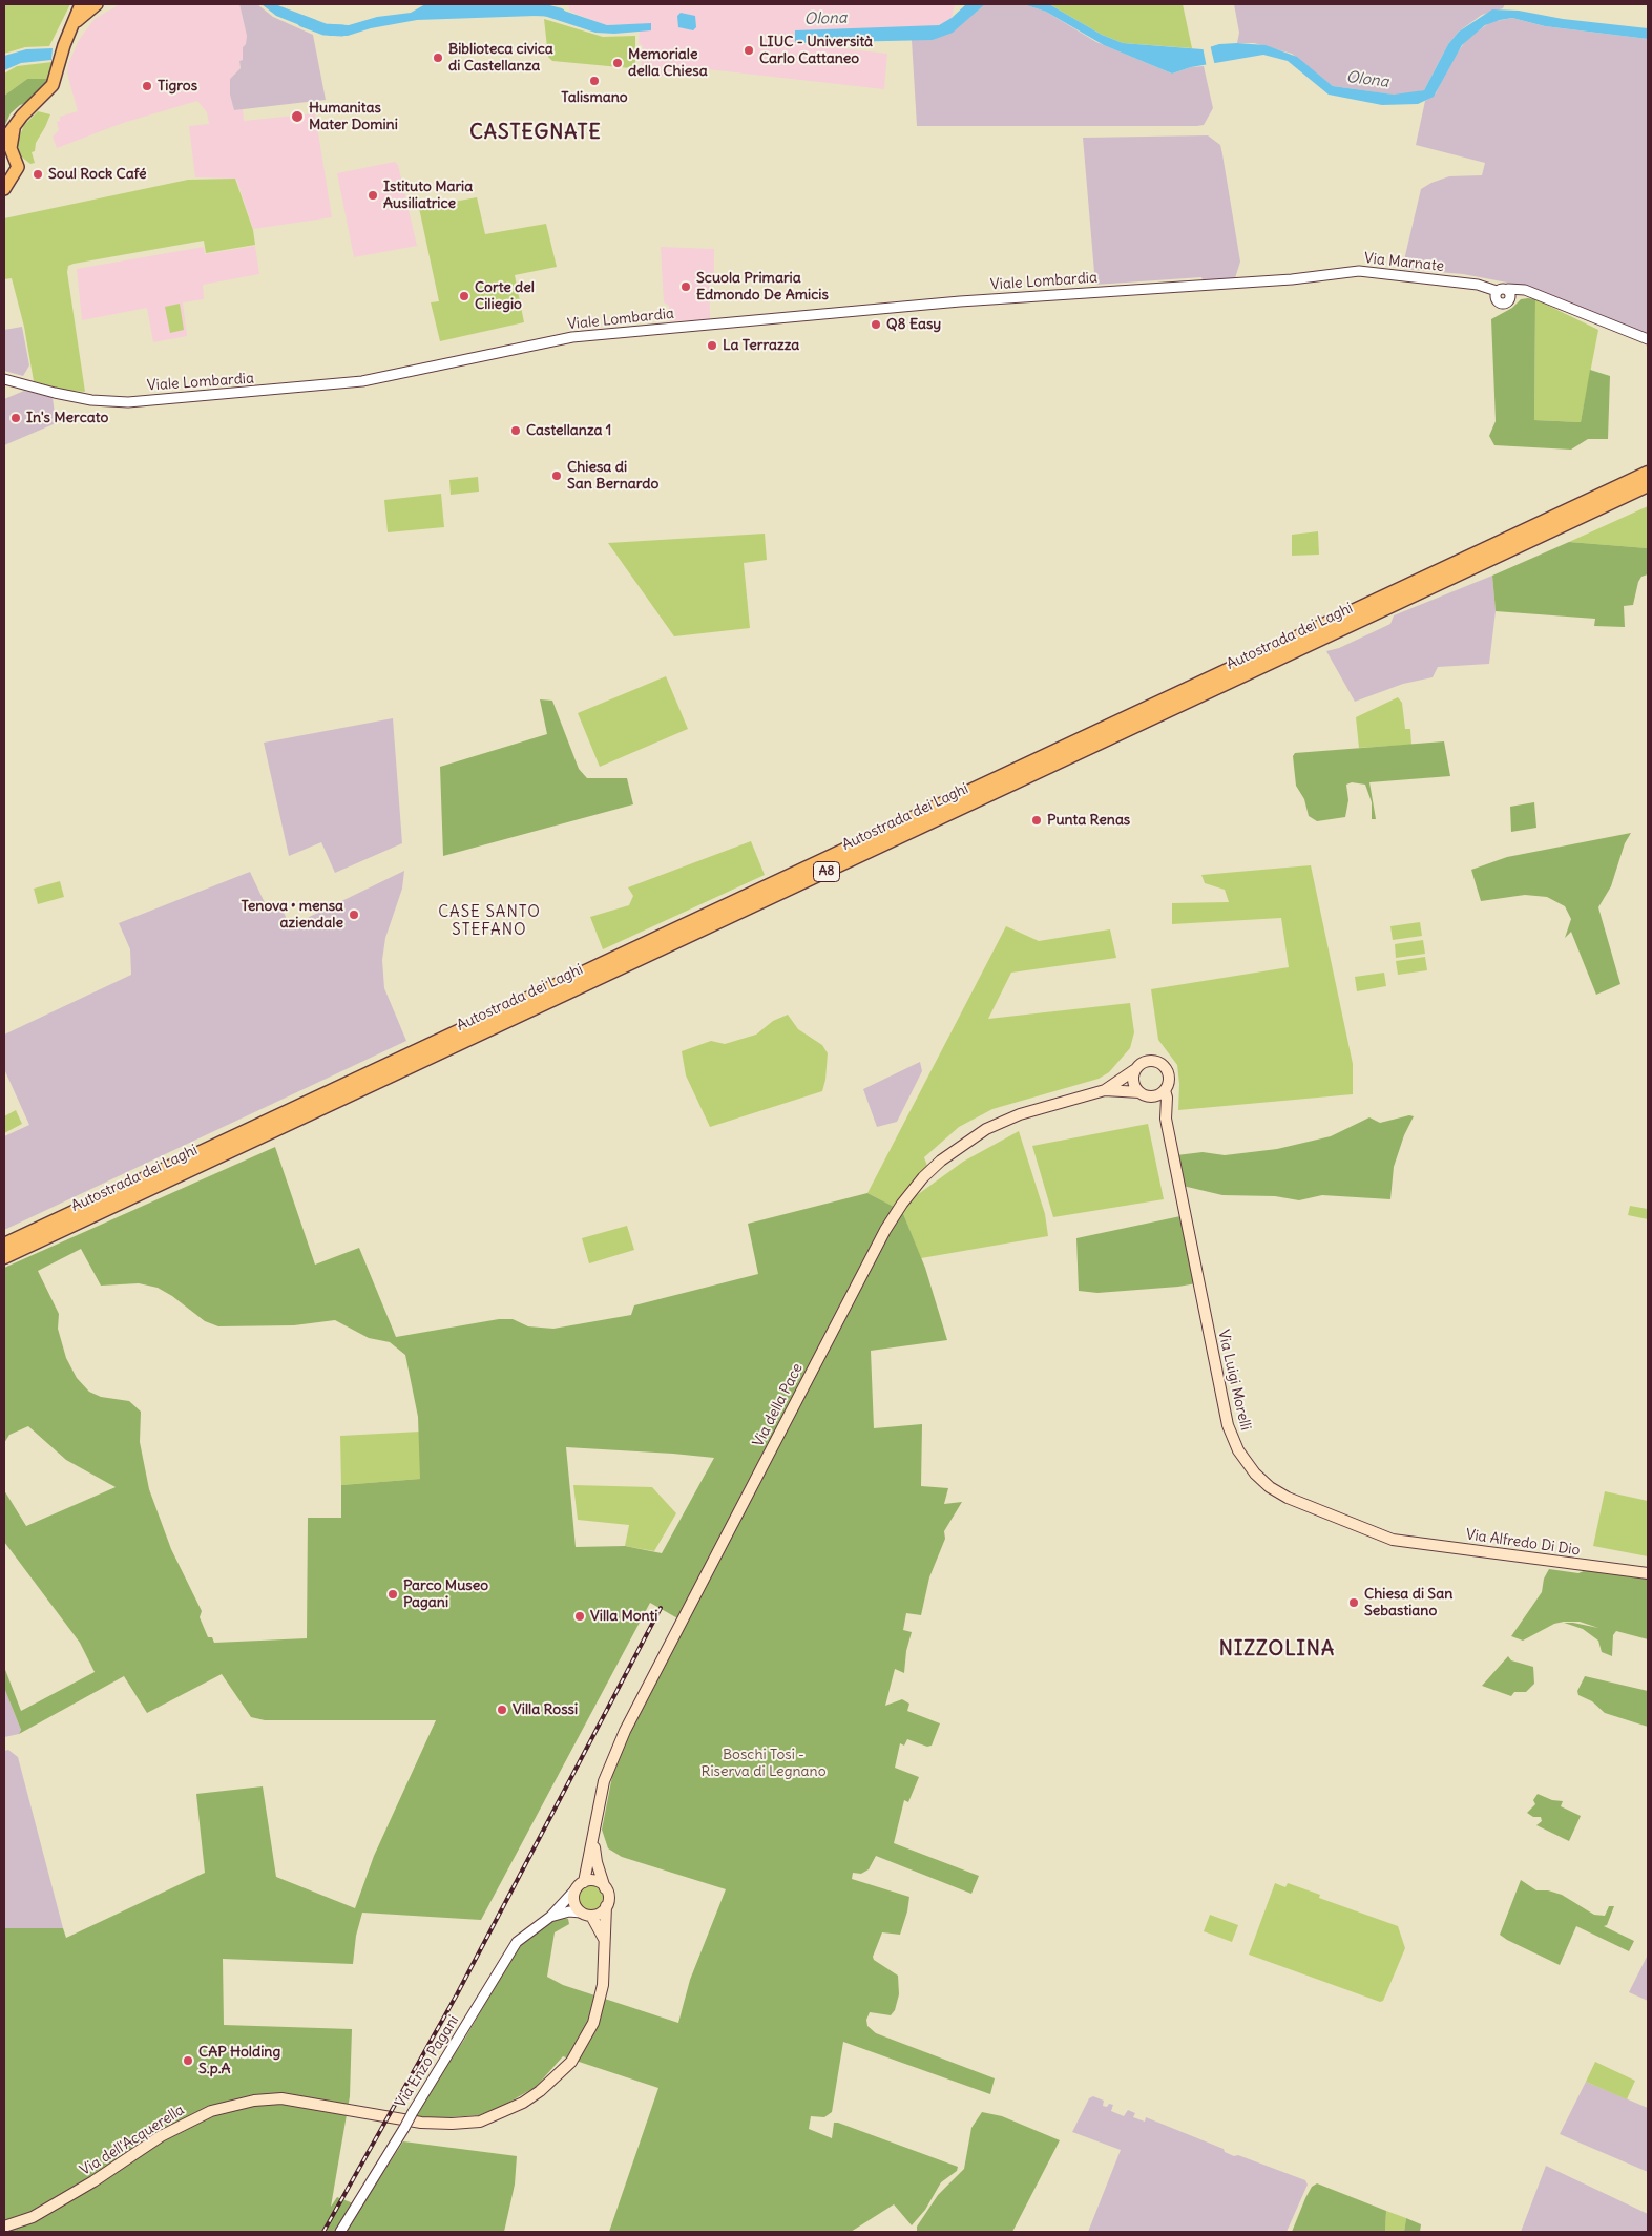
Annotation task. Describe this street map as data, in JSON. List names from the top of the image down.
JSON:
{
  "streets": {
    "highway": ["Autostrada dei Laghi", "A8"],
    "main road": [
      "Via Luigi Morelli",
      "Via della Pace",
      "Via Alfredo Di Dio",
      "Via dell'Acquerella"
    ],
    "street": ["Via Marnate", "Viale Lombardia", "Via Enzo Pagani"]
  },
  "crossings": [
    ["Via Marnate", "Viale Lombardia"],
    ["Via Luigi Morelli", "Via Alfredo Di Dio"],
    ["Via della Pace", "Via Enzo Pagani"],
    ["Via della Pace", "Via dell'Acquerella"],
    ["Via Enzo Pagani", "Via dell'Acquerella"]
  ],
  "districts": ["CASTEGNATE", "CASE SANTO STEFANO", "NIZZOLINA"],
  "water": ["Olona"],
  "parks": ["Boschi Tosi - Riserva di Legnano"],
  "places": [
    "LIUC - Università Carlo Cattaneo",
    "Biblioteca civica di Castellanza",
    "Memoriale della Chiesa",
    "Talismano",
    "Tigros",
    "Humanitas Mater Domini",
    "Soul Rock Café",
    "Istituto Maria Ausiliatrice",
    "Scuola Primaria Edmondo De Amicis",
    "Corte del Ciliegio",
    "Q8 Easy",
    "La Terrazza",
    "In's Mercato",
    "Castellanza 1",
    "Chiesa di San Bernardo",
    "Punta Renas",
    "Tenova • mensa aziendale",
    "Parco Museo Pagani",
    "Chiesa di San Sebastiano",
    "Villa Monti",
    "Villa Rossi",
    "CAP Holding S.p.A"
  ]
}
